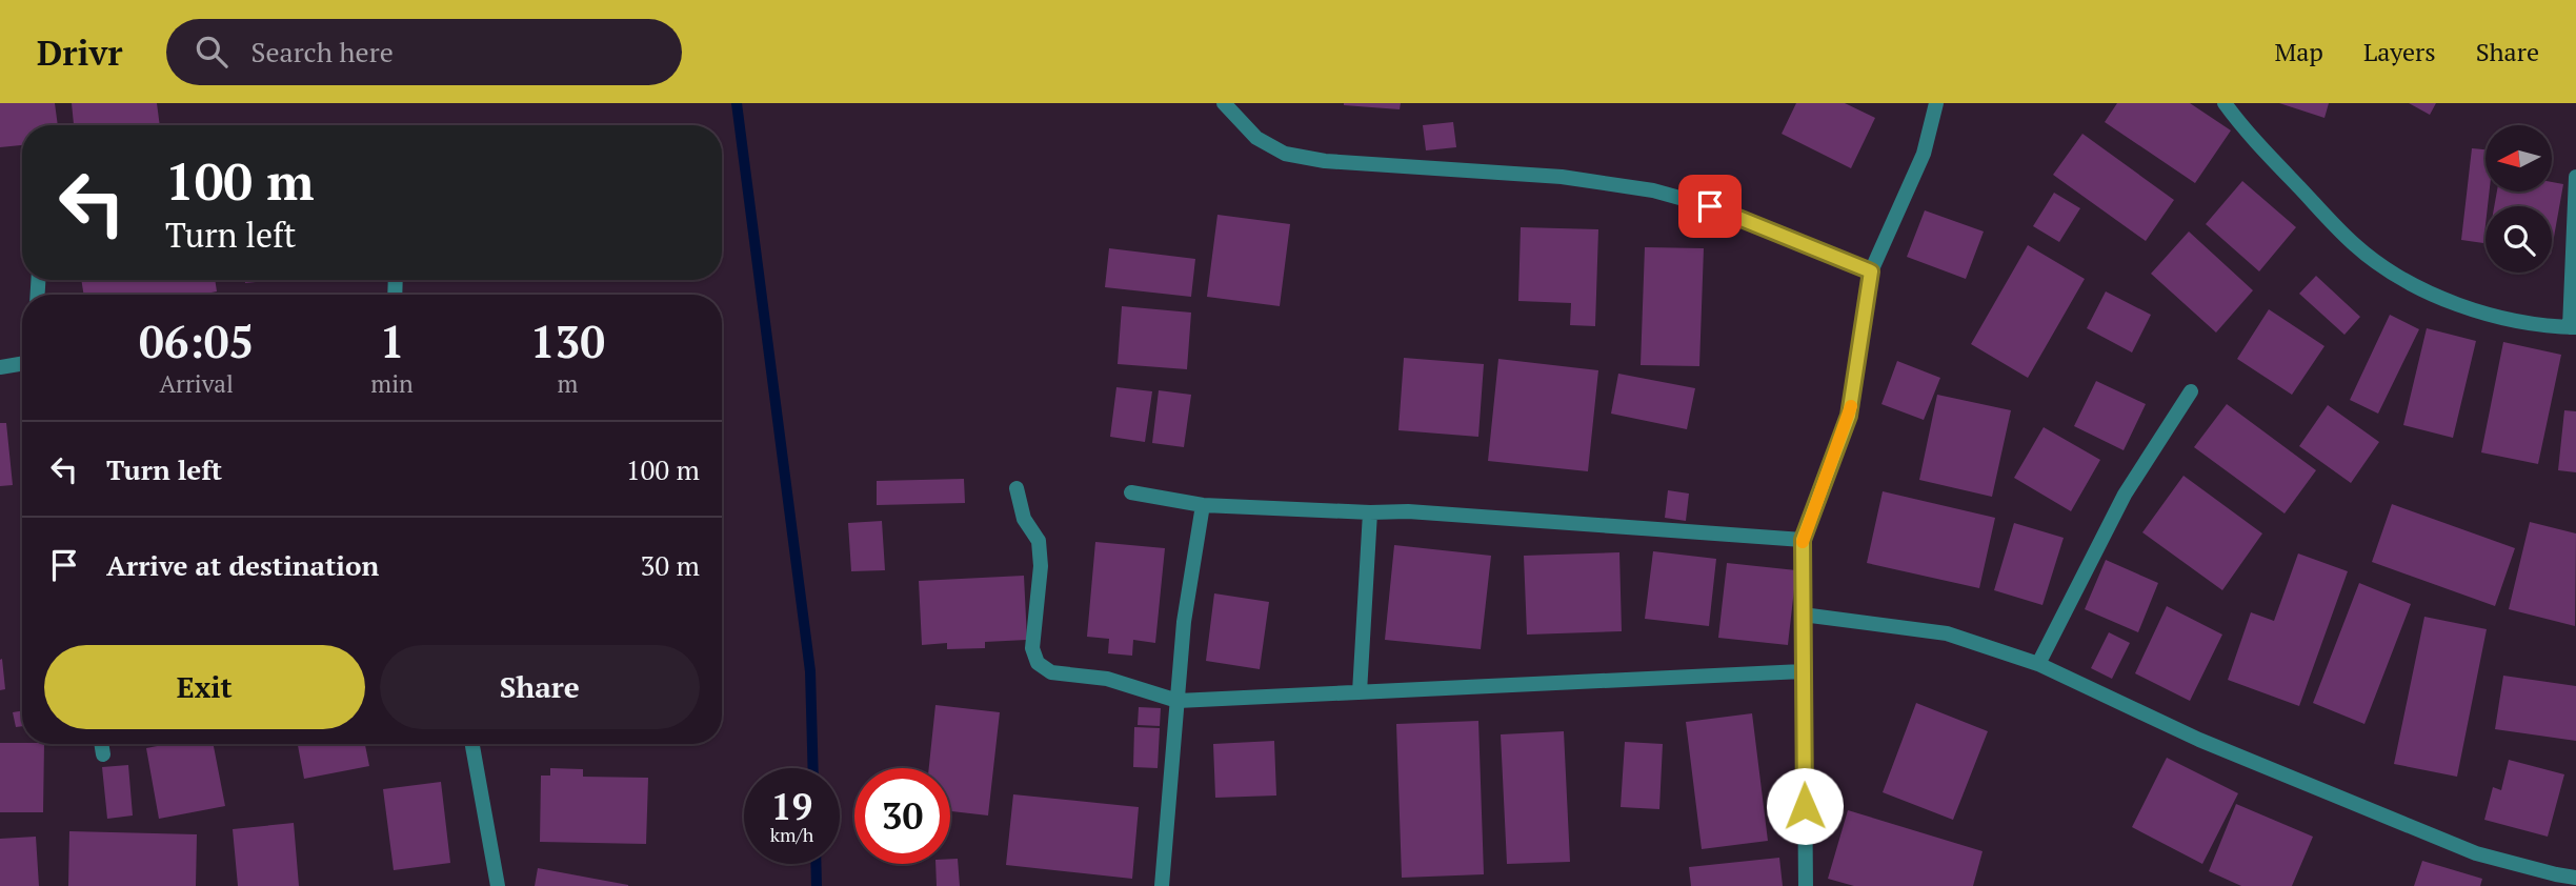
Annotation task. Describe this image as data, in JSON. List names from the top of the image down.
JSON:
{
  "north": "left",
  "page": {
    "header": "Drivr",
    "search": "Search here",
    "nav": ["Map", "Layers", "Share"],
    "turn": ["100 m", "Turn left"],
    "eta": [
      "06:05",
      "Arrival",
      "1",
      "min",
      "130",
      "m"
    ],
    "list": [
      {
        "name": "Turn left",
        "value": "100 m"
      },
      {
        "name": "Arrive at destination",
        "value": "30 m"
      }
    ],
    "buttons": ["Exit", "Share"],
    "speed": "19 km/h",
    "limit": "30"
  }
}
